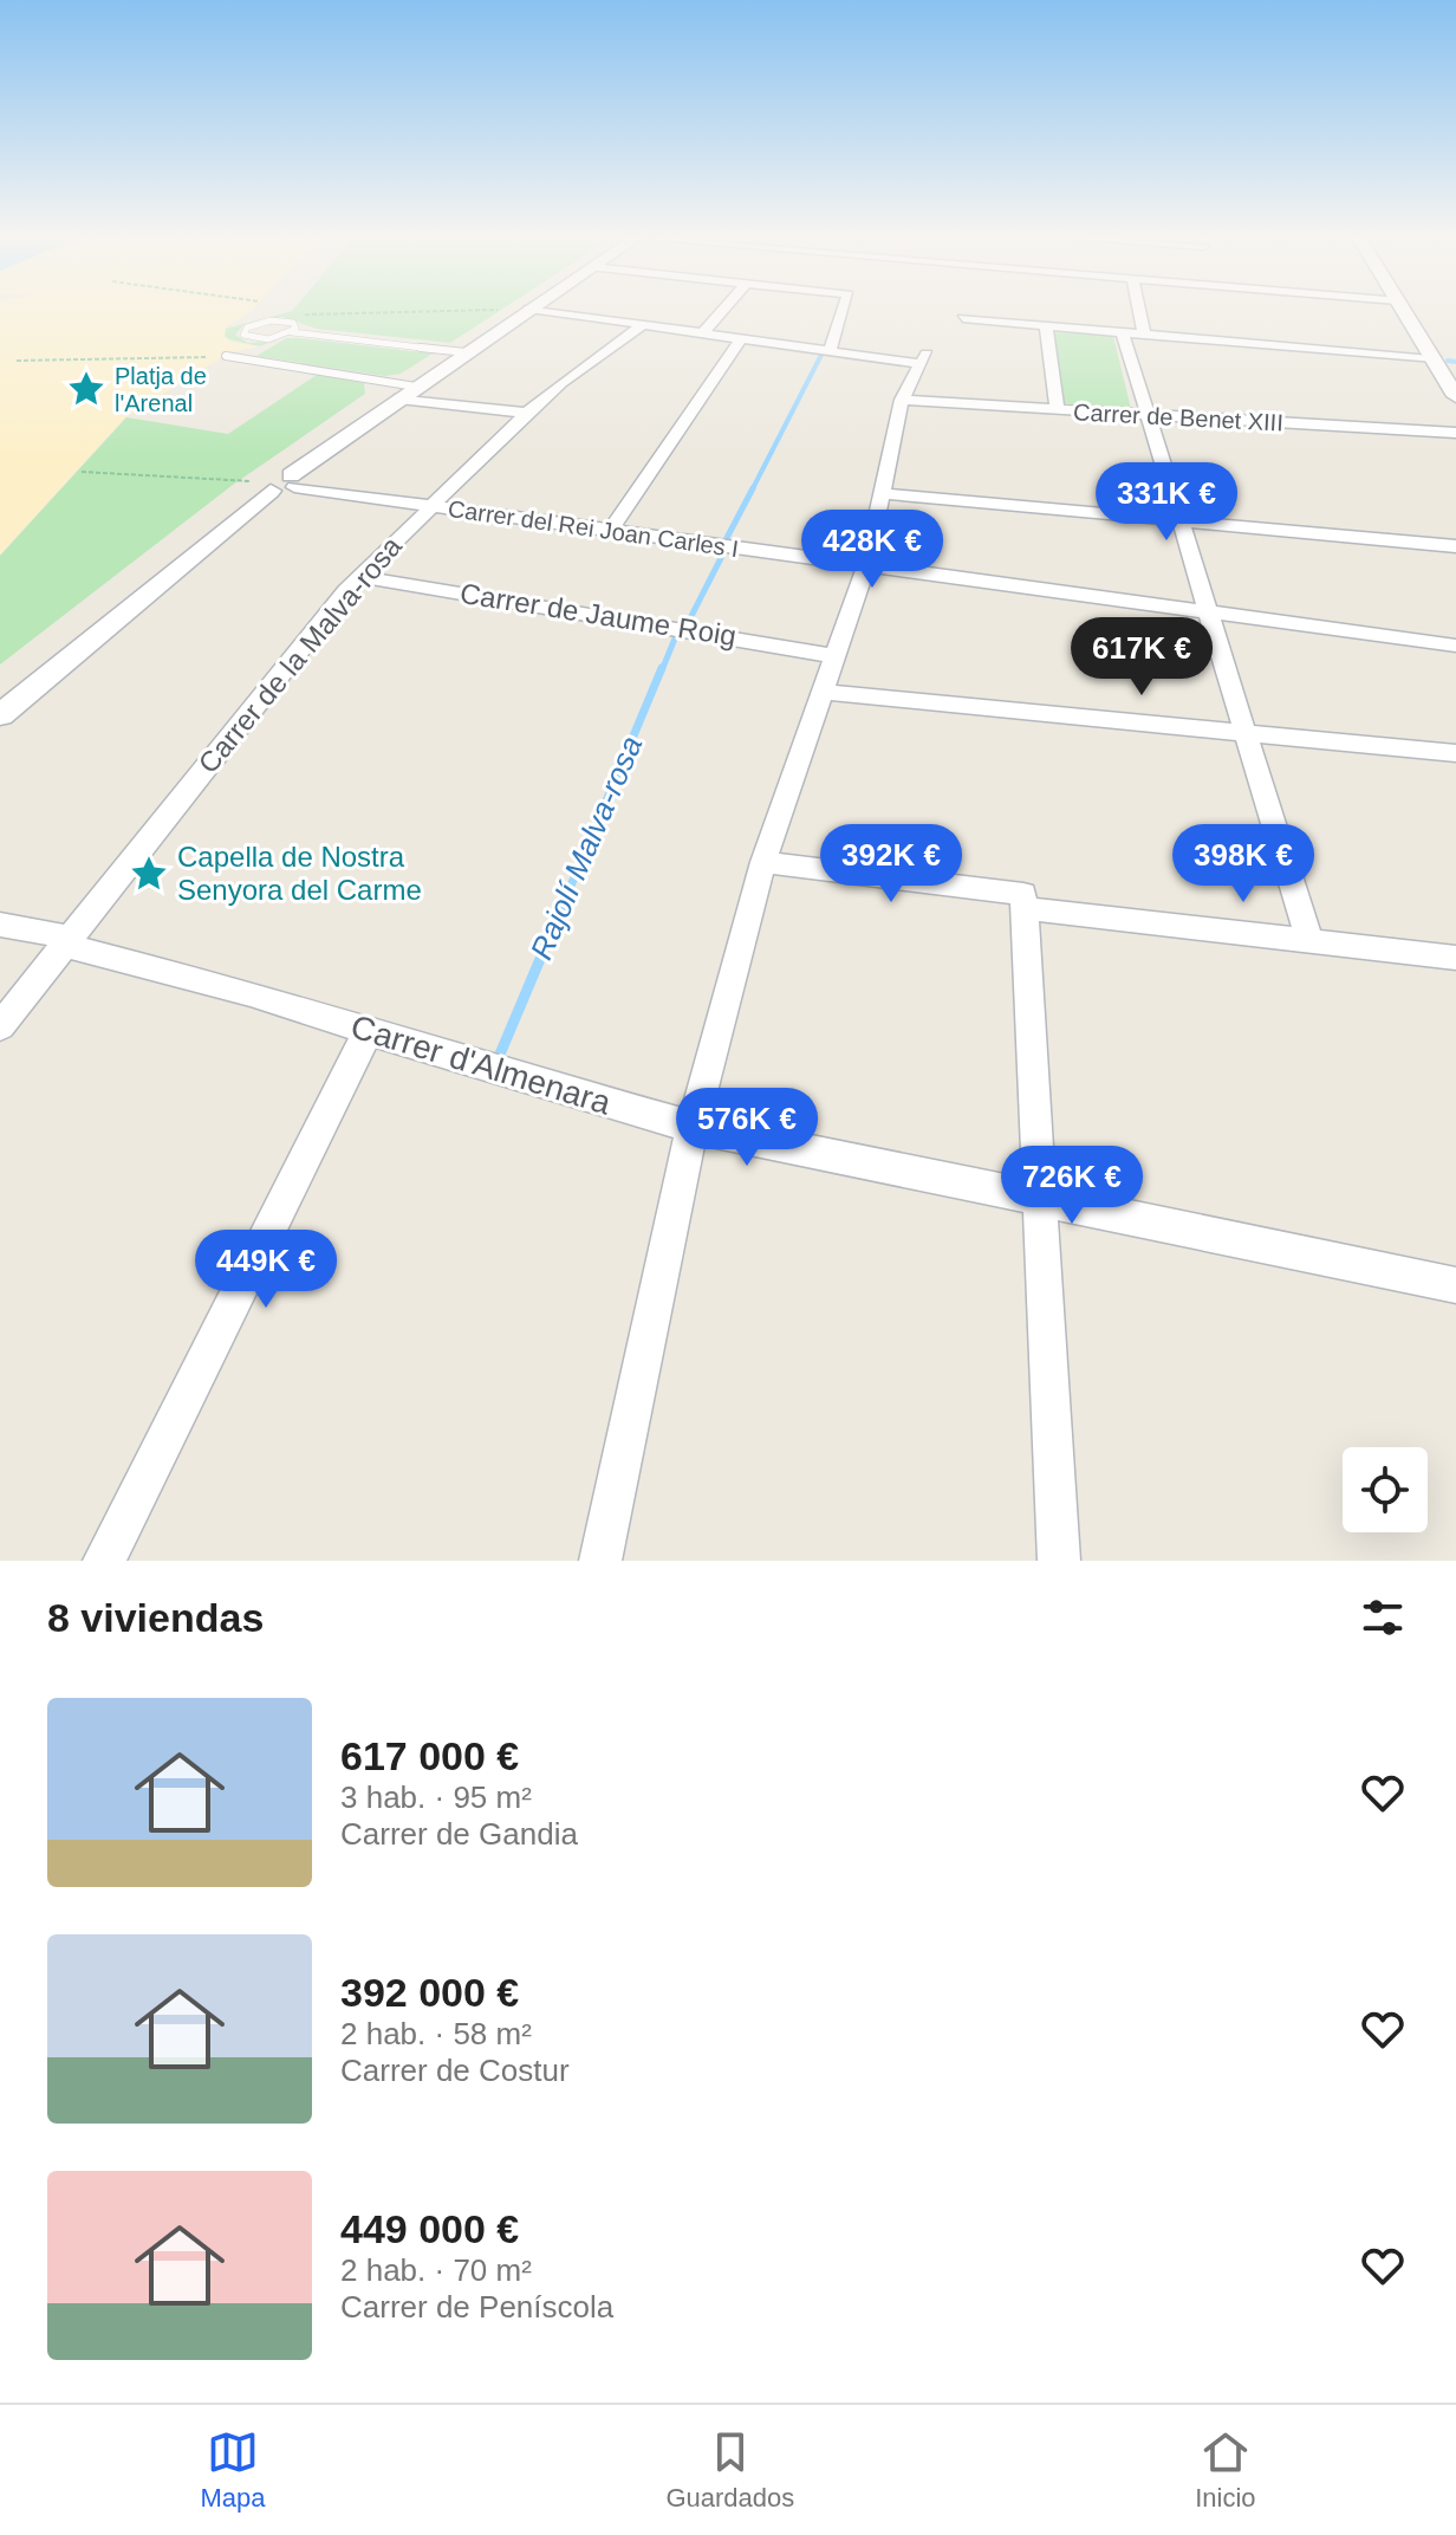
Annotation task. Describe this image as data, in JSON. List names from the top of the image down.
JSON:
{
  "streets": {
    "street": [
      "Carrer de Benet XIII",
      "Carrer del Rei Joan Carles I",
      "Carrer de Jaume Roig",
      "Carrer de la Malva-rosa",
      "Carrer d'Almenara"
    ]
  },
  "crossings": [
    ["Carrer del Rei Joan Carles I", "Carrer de la Malva-rosa"],
    ["Carrer de Jaume Roig", "Carrer de la Malva-rosa"],
    ["Carrer de la Malva-rosa", "Carrer d'Almenara"]
  ],
  "water": ["Rajolí Malva-rosa"],
  "places": {
    "place": ["Platja de l'Arenal", "Capella de Nostra Senyora del Carme"]
  },
  "page": {
    "price": [
      "331K €",
      "428K €",
      "617K €",
      "392K €",
      "398K €",
      "576K €",
      "726K €",
      "449K €"
    ],
    "heading": "8 viviendas",
    "list": [
      {
        "name": "617 000 €",
        "note": "3 hab. · 95 m² · Carrer de Gandia"
      },
      {
        "name": "392 000 €",
        "note": "2 hab. · 58 m² · Carrer de Costur"
      },
      {
        "name": "449 000 €",
        "note": "2 hab. · 70 m² · Carrer de Peníscola"
      }
    ],
    "tabs": ["Mapa", "Guardados", "Inicio"]
  }
}
